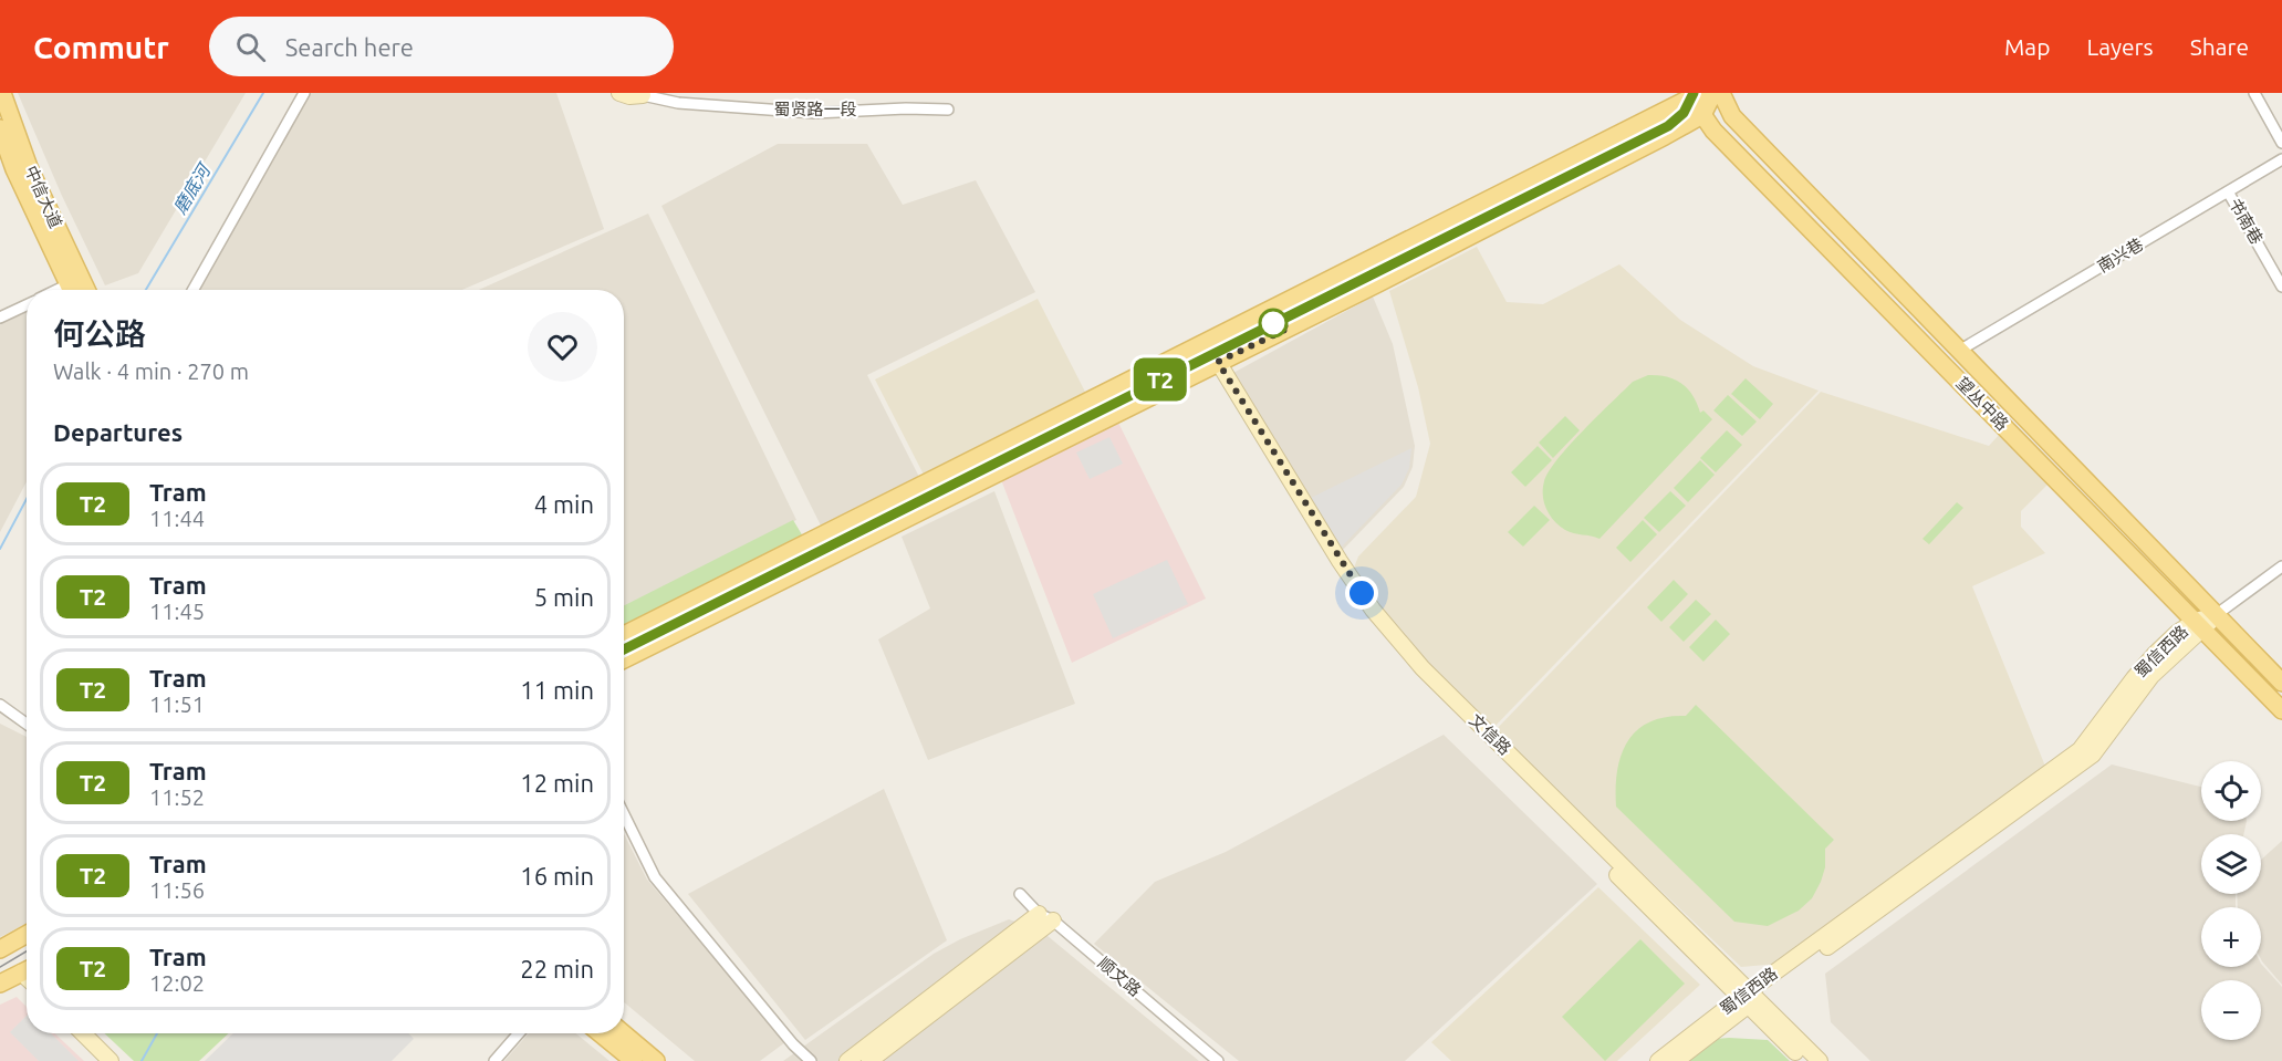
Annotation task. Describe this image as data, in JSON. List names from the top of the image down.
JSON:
{
  "streets": {
    "main road": ["中信大道", "望丛中路"],
    "street": [
      "蜀贤路一段",
      "书南巷",
      "南兴巷",
      "蜀信西路",
      "顺文路"
    ]
  },
  "crossings": [
    ["书南巷", "南兴巷"],
    ["南兴巷", "望丛中路"],
    ["望丛中路", "蜀信西路"]
  ],
  "water": ["磨底河"],
  "lines": ["tram line T2"],
  "page": {
    "header": "Commutr",
    "search": "Search here",
    "nav": ["Map", "Layers", "Share"],
    "on_map": "T2",
    "heading": [
      ["何公路", "Walk · 4 min · 270 m"],
      "Departures"
    ],
    "list": [
      {
        "mark": "T2",
        "name": "Tram",
        "note": "11:44",
        "value": "4 min"
      },
      {
        "mark": "T2",
        "name": "Tram",
        "note": "11:45",
        "value": "5 min"
      },
      {
        "mark": "T2",
        "name": "Tram",
        "note": "11:51",
        "value": "11 min"
      },
      {
        "mark": "T2",
        "name": "Tram",
        "note": "11:52",
        "value": "12 min"
      },
      {
        "mark": "T2",
        "name": "Tram",
        "note": "11:56",
        "value": "16 min"
      },
      {
        "mark": "T2",
        "name": "Tram",
        "note": "12:02",
        "value": "22 min"
      }
    ],
    "map_buttons": ["+", "−"]
  }
}
